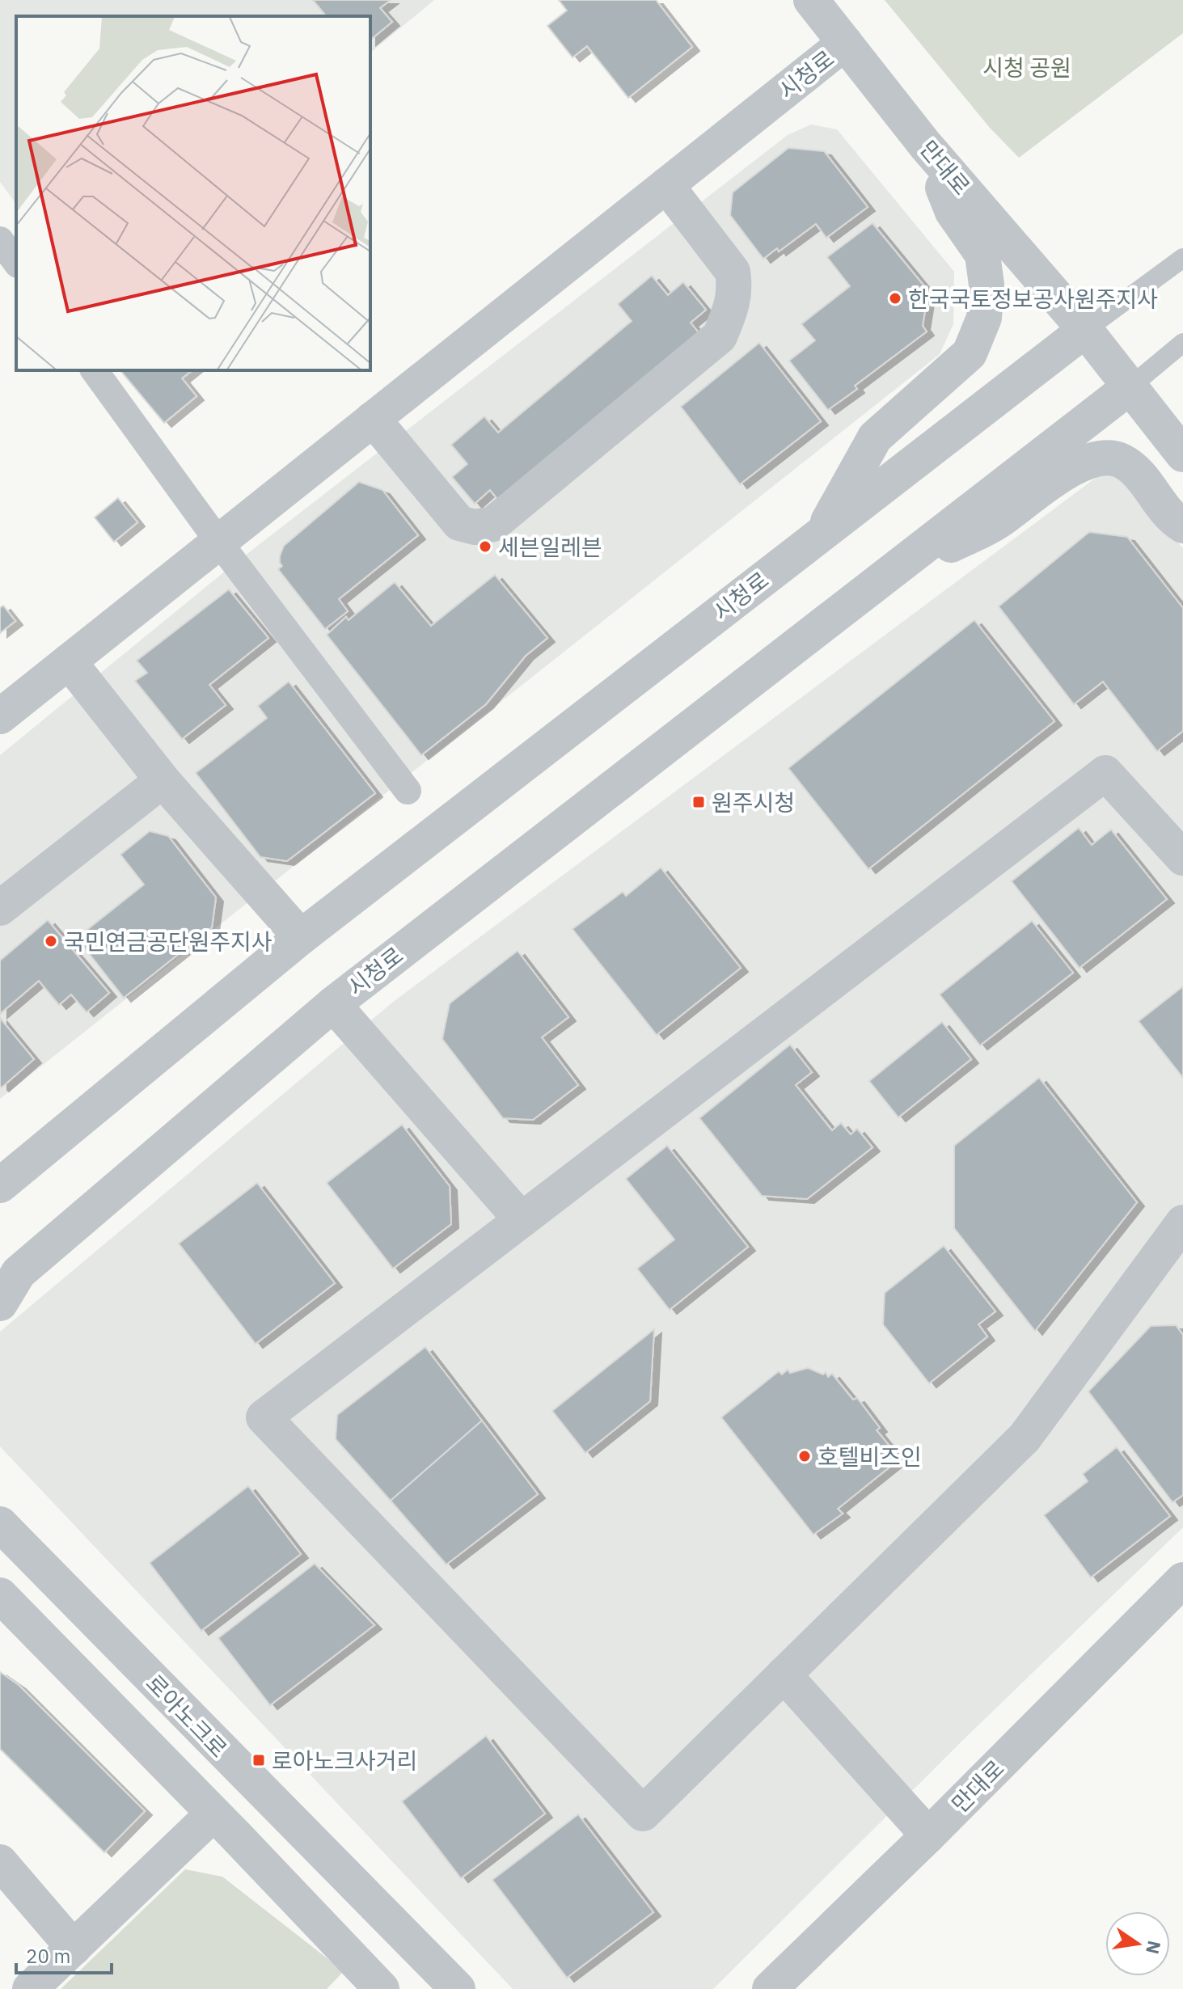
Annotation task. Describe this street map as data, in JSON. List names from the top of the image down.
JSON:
{
  "streets": {
    "street": ["시청로", "만대로", "로아노크로"]
  },
  "crossings": [
    ["시청로", "만대로"]
  ],
  "parks": ["시청 공원"],
  "places": {
    "other": [
      "한국국토정보공사원주지사",
      "세븐일레븐",
      "국민연금공단원주지사",
      "호텔비즈인"
    ],
    "transit": ["원주시청", "로아노크사거리"]
  },
  "scale_bar": "20 m",
  "north": "right"
}
